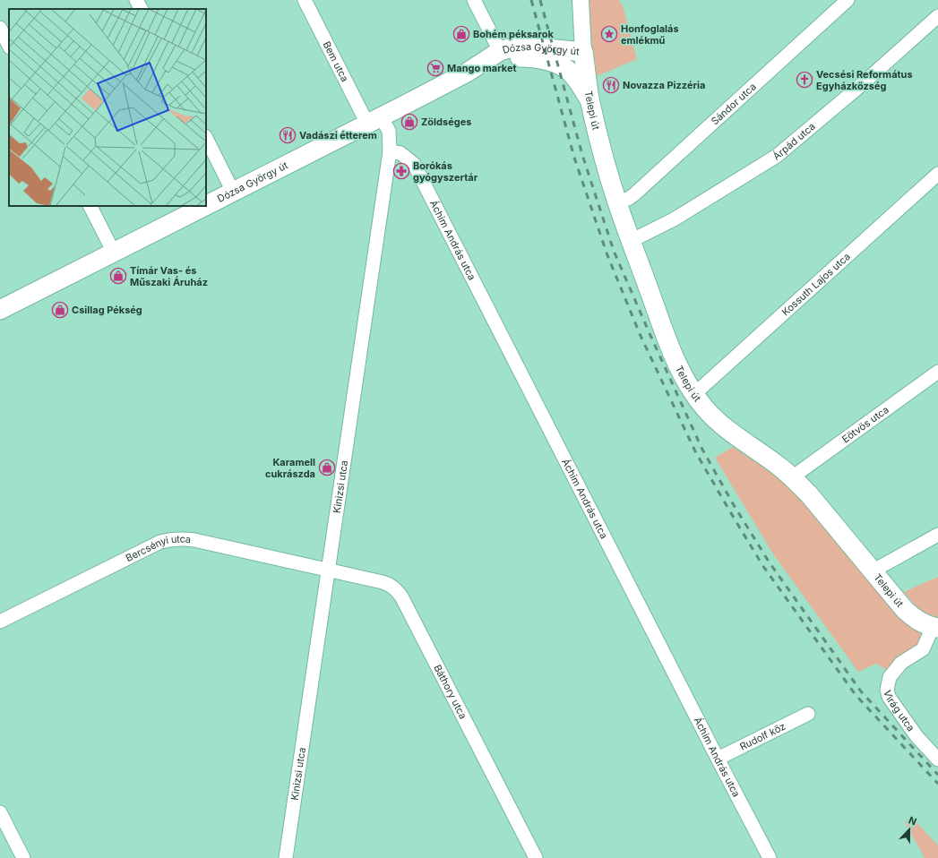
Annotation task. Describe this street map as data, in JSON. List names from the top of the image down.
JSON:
{
  "streets": {
    "main road": ["Dózsa György út", "Telepi út"],
    "street": [
      "Bem utca",
      "Sándor utca",
      "Árpád utca",
      "Áchim András utca",
      "Kossuth Lajos utca",
      "Eötvös utca",
      "Kinizsi utca",
      "Bercsényi utca",
      "Báthory utca",
      "Virág utca",
      "Rudolf köz"
    ]
  },
  "crossings": [
    ["Dózsa György út", "Bem utca"],
    ["Dózsa György út", "Telepi út"],
    ["Dózsa György út", "Kinizsi utca"],
    ["Bem utca", "Kinizsi utca"],
    ["Sándor utca", "Telepi út"],
    ["Telepi út", "Árpád utca"],
    ["Telepi út", "Kossuth Lajos utca"],
    ["Telepi út", "Eötvös utca"],
    ["Telepi út", "Virág utca"],
    ["Áchim András utca", "Kinizsi utca"],
    ["Áchim András utca", "Rudolf köz"],
    ["Kinizsi utca", "Bercsényi utca"],
    ["Kinizsi utca", "Báthory utca"],
    ["Bercsényi utca", "Báthory utca"]
  ],
  "places": {
    "shop": [
      "Bohém péksarok",
      "Zöldséges",
      "Tímár Vas- és Műszaki Áruház",
      "Csillag Pékség",
      "Karamell cukrászda"
    ],
    "place": ["Honfoglalás emlékmű"],
    "supermarket": ["Mango market"],
    "church": ["Vecsési Református Egyházközség"],
    "restaurant": ["Novazza Pizzéria", "Vadászi étterem"],
    "pharmacy": ["Borókás gyógyszertár"]
  },
  "north": "top"
}
